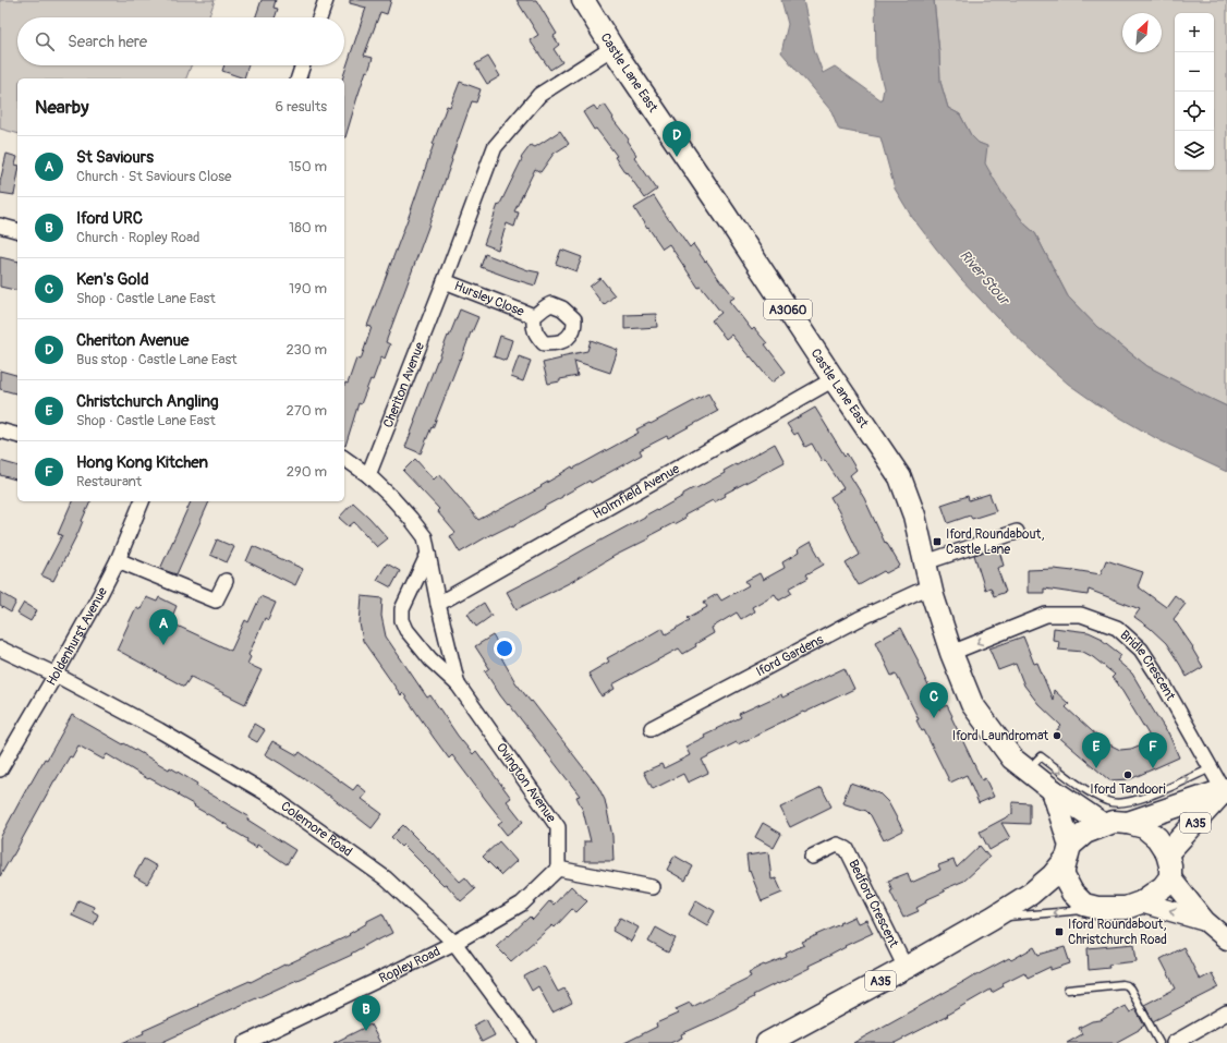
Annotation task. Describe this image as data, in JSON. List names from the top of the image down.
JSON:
{
  "streets": {
    "main road": ["Castle Lane East", "A3060", "A35"],
    "street": [
      "Hursley Close",
      "Cheriton Avenue",
      "Holmfield Avenue",
      "Holdenhurst Avenue",
      "Iford Gardens",
      "Bridle Crescent",
      "Ovington Avenue",
      "Colemore Road",
      "Bedford Crescent",
      "Ropley Road"
    ]
  },
  "crossings": [
    ["Castle Lane East", "Cheriton Avenue"],
    ["Castle Lane East", "Holmfield Avenue"],
    ["Castle Lane East", "Iford Gardens"],
    ["Castle Lane East", "Bridle Crescent"],
    ["Castle Lane East", "A35"],
    ["Hursley Close", "Cheriton Avenue"],
    ["Cheriton Avenue", "Ovington Avenue"],
    ["Holmfield Avenue", "Ovington Avenue"],
    ["Holdenhurst Avenue", "Colemore Road"],
    ["Bridle Crescent", "A35"],
    ["A35", "Bedford Crescent"],
    ["Colemore Road", "Ropley Road"]
  ],
  "one_way": ["Bridle Crescent"],
  "water": ["River Stour"],
  "places": {
    "transit": ["Iford Roundabout, Castle Lane", "Iford Roundabout, Christchurch Road"],
    "other": ["Iford Laundromat", "Iford Tandoori"]
  },
  "north": "top right",
  "page": {
    "map_buttons": ["+", "−"],
    "search": "Search here",
    "heading": ["Nearby", "6 results"],
    "pins": [
      "D",
      "A",
      "C",
      "E",
      "F",
      "B"
    ],
    "list": [
      {
        "mark": "A",
        "name": "St Saviours",
        "note": "Church · St Saviours Close",
        "value": "150 m"
      },
      {
        "mark": "B",
        "name": "Iford URC",
        "note": "Church · Ropley Road",
        "value": "180 m"
      },
      {
        "mark": "C",
        "name": "Ken's Gold",
        "note": "Shop · Castle Lane East",
        "value": "190 m"
      },
      {
        "mark": "D",
        "name": "Cheriton Avenue",
        "note": "Bus stop · Castle Lane East",
        "value": "230 m"
      },
      {
        "mark": "E",
        "name": "Christchurch Angling",
        "note": "Shop · Castle Lane East",
        "value": "270 m"
      },
      {
        "mark": "F",
        "name": "Hong Kong Kitchen",
        "note": "Restaurant",
        "value": "290 m"
      }
    ]
  }
}
